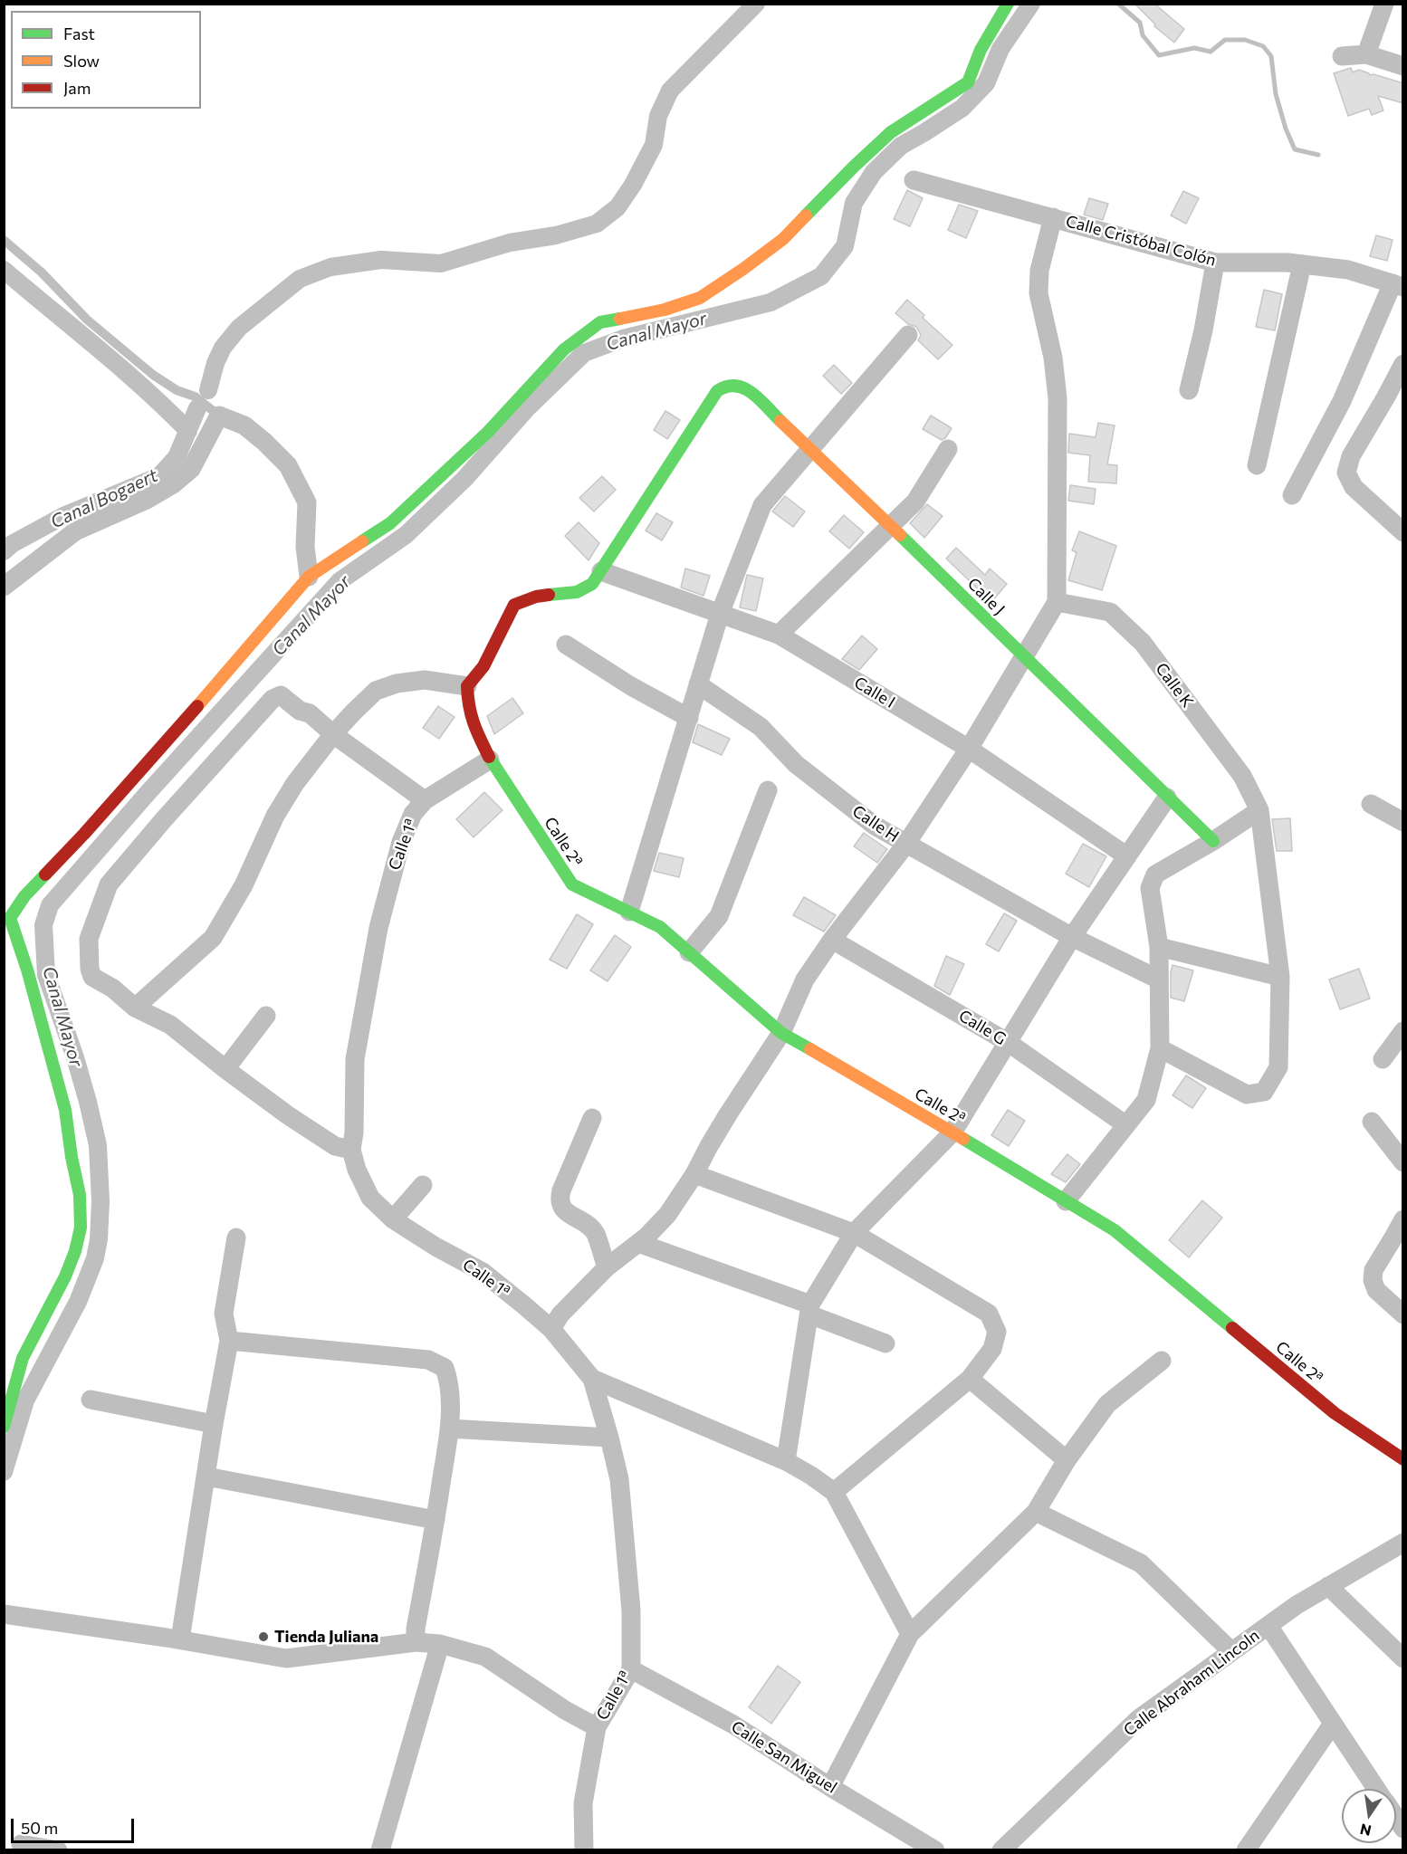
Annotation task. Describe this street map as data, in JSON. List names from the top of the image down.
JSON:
{
  "streets": {
    "street": [
      "Calle Cristóbal Colón",
      "Calle J",
      "Calle K",
      "Calle I",
      "Calle H",
      "Calle 2ª",
      "Calle 1ª",
      "Calle G",
      "Calle Abraham Lincoln",
      "Calle San Miguel"
    ]
  },
  "crossings": [
    ["Calle J", "Calle I"],
    ["Calle 2ª", "Calle 1ª"],
    ["Calle 1ª", "Calle San Miguel"]
  ],
  "water": ["Canal Mayor", "Canal Bogaert"],
  "places": ["Tienda Juliana"],
  "legend": ["Fast", "Slow", "Jam"],
  "scale_bar": "50 m",
  "north": "bottom"
}
